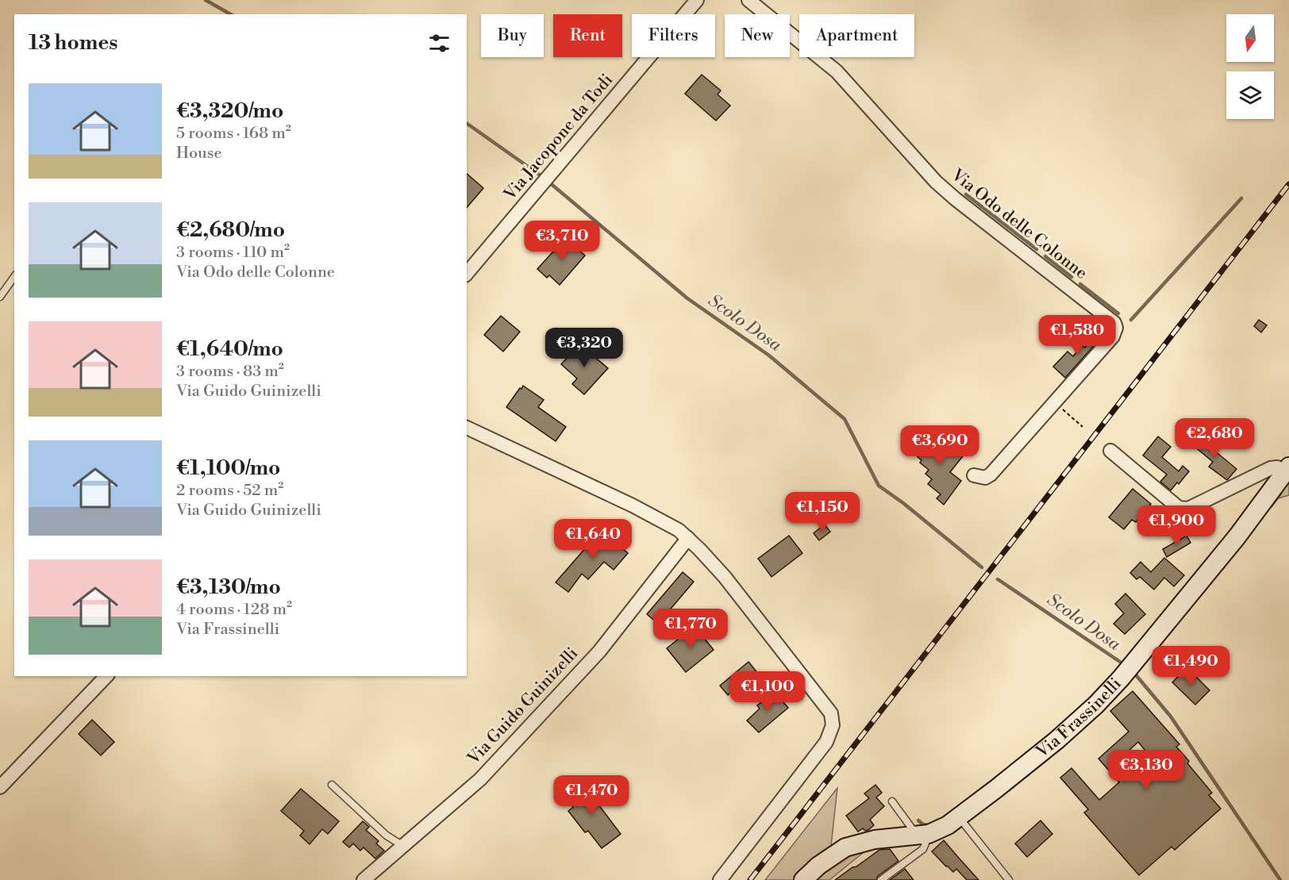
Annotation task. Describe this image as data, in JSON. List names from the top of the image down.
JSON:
{
  "streets": {
    "street": [
      "Via Jacopone da Todi",
      "Via Odo delle Colonne",
      "Via Guido Guinizelli",
      "Via Frassinelli"
    ]
  },
  "water": ["Scolo Dosa"],
  "north": "bottom",
  "page": {
    "chip": [
      "Buy",
      "Rent",
      "Filters",
      "New",
      "Apartment"
    ],
    "heading": "13 homes",
    "list": [
      {
        "name": "€3,320/mo",
        "note": "5 rooms · 168 m² · House"
      },
      {
        "name": "€2,680/mo",
        "note": "3 rooms · 110 m² · Via Odo delle Colonne"
      },
      {
        "name": "€1,640/mo",
        "note": "3 rooms · 83 m² · Via Guido Guinizelli"
      },
      {
        "name": "€1,100/mo",
        "note": "2 rooms · 52 m² · Via Guido Guinizelli"
      },
      {
        "name": "€3,130/mo",
        "note": "4 rooms · 128 m² · Via Frassinelli"
      }
    ],
    "price": [
      "€3,710",
      "€1,580",
      "€3,320",
      "€2,680",
      "€3,690",
      "€1,150",
      "€1,900",
      "€1,640",
      "€1,770",
      "€1,490",
      "€1,100",
      "€3,130",
      "€1,470"
    ]
  }
}
